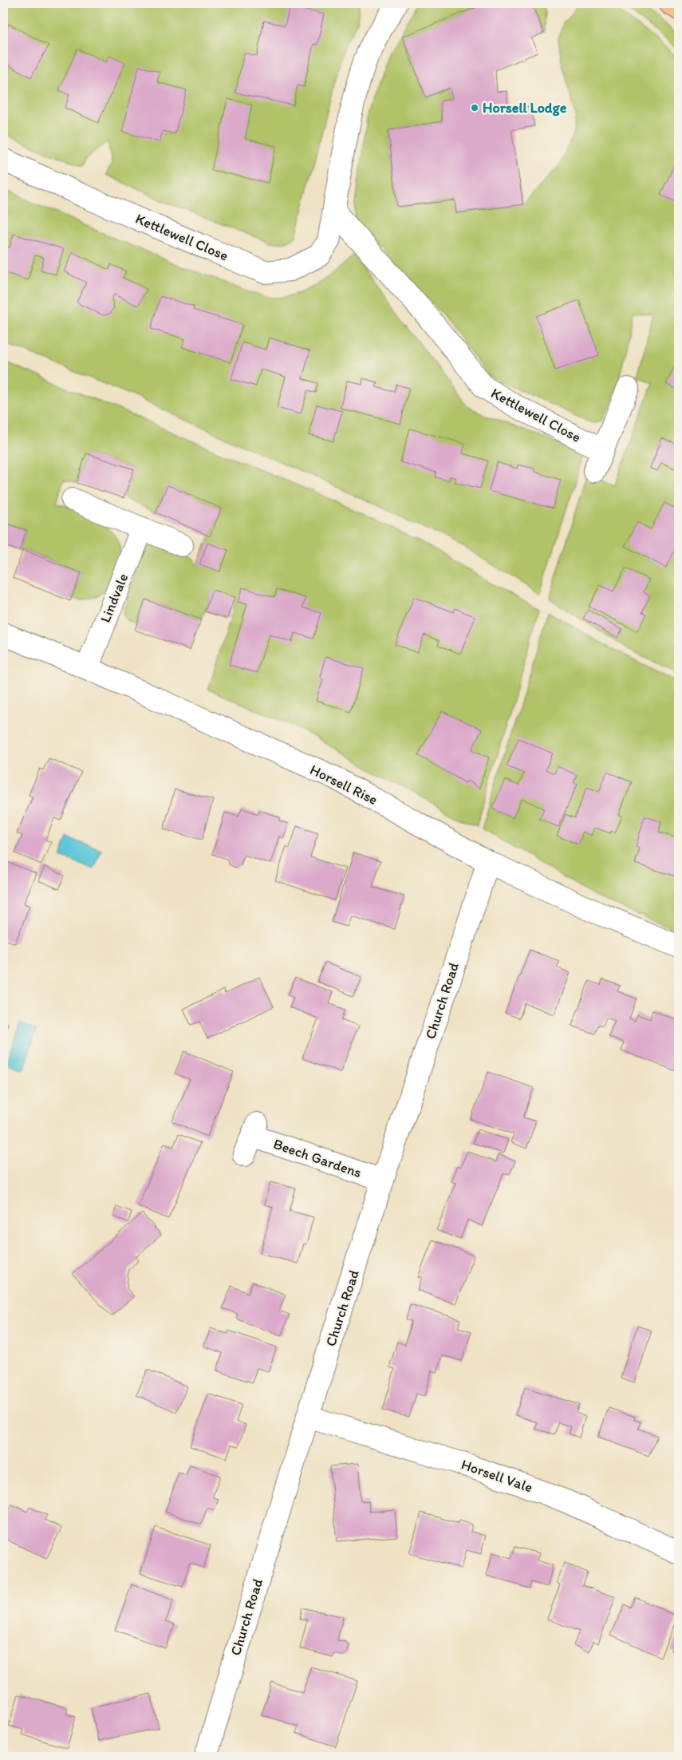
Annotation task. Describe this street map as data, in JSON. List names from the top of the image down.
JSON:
{
  "streets": {
    "street": [
      "Kettlewell Close",
      "Lindvale",
      "Horsell Rise",
      "Church Road",
      "Beech Gardens",
      "Horsell Vale"
    ]
  },
  "crossings": [
    ["Lindvale", "Horsell Rise"],
    ["Horsell Rise", "Church Road"],
    ["Church Road", "Beech Gardens"],
    ["Church Road", "Horsell Vale"]
  ],
  "places": ["Horsell Lodge"]
}
